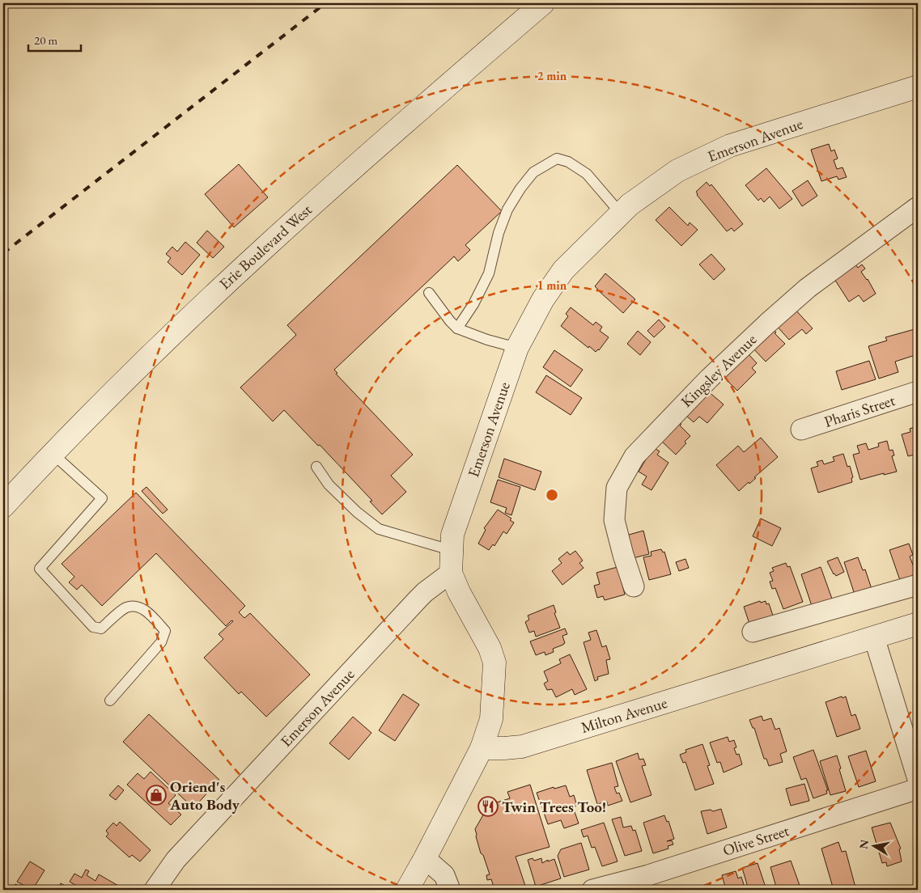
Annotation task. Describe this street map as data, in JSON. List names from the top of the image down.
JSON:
{
  "streets": {
    "street": [
      "Emerson Avenue",
      "Erie Boulevard West",
      "Kingsley Avenue",
      "Pharis Street",
      "Milton Avenue",
      "Olive Street"
    ]
  },
  "places": {
    "shop": ["Oriend's Auto Body"],
    "restaurant": ["Twin Trees Too!"]
  },
  "scale_bar": "20 m",
  "north": "left",
  "rings": ["2 min", "1 min"]
}
